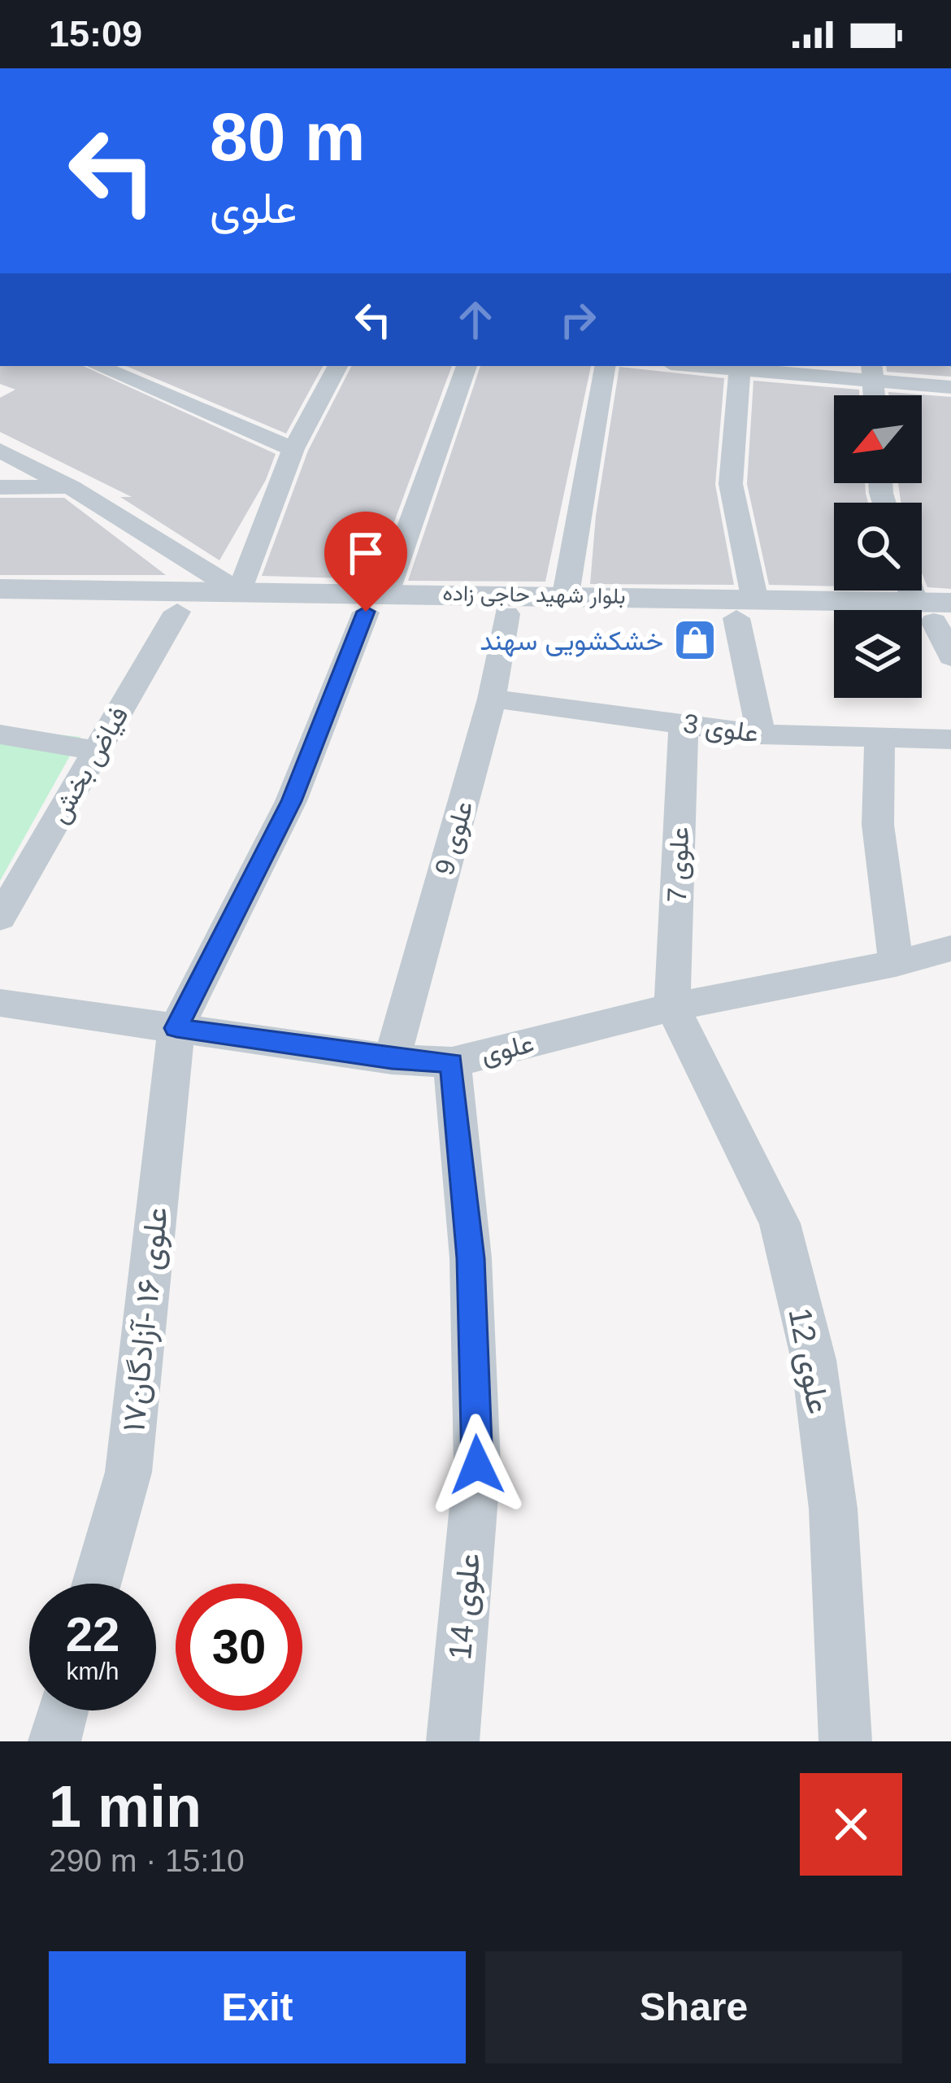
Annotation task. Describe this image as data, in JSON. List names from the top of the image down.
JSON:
{
  "streets": {
    "street": [
      "بلوار شهید حاجی زاده",
      "علوی 3",
      "فیاض بخش",
      "علوی 9",
      "علوی 7",
      "علوی",
      "علوی ۱۶ -آزادگان۱۷",
      "علوی 12",
      "علوی 14"
    ]
  },
  "crossings": [
    ["بلوار شهید حاجی زاده", "فیاض بخش"],
    ["بلوار شهید حاجی زاده", "علوی 9"],
    ["علوی 3", "علوی 9"],
    ["علوی 3", "علوی 7"],
    ["علوی 9", "علوی"],
    ["علوی 7", "علوی"],
    ["علوی 7", "علوی 12"],
    ["علوی", "علوی ۱۶ -آزادگان۱۷"],
    ["علوی", "علوی 12"],
    ["علوی", "علوی 14"]
  ],
  "places": {
    "shop": ["خشکشویی سهند"]
  },
  "north": "bottom left",
  "page": {
    "status": "15:09",
    "turn": ["80 m", "علوی"],
    "speed": "22 km/h",
    "limit": "30",
    "heading": ["1 min", "290 m · 15:10"],
    "buttons": ["Exit", "Share"]
  }
}
